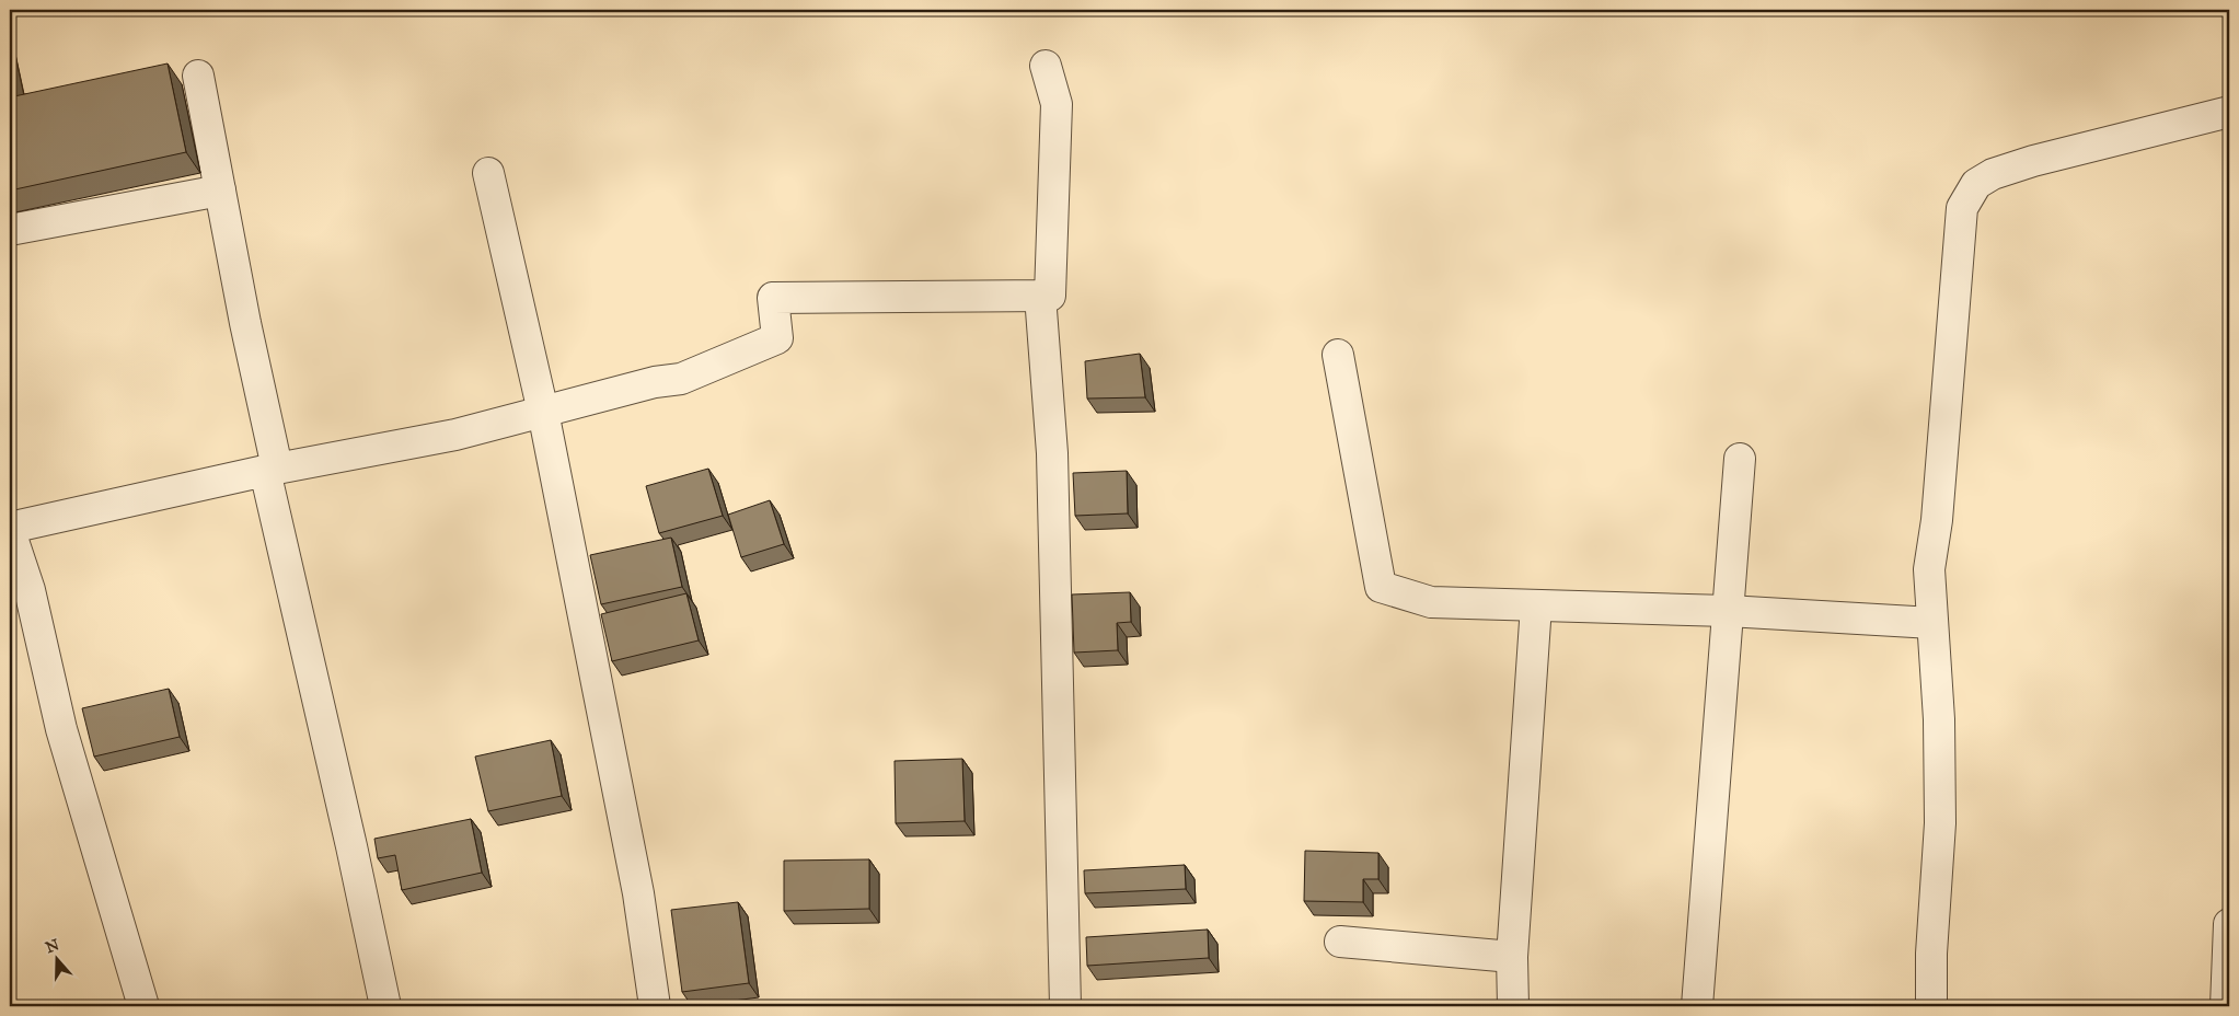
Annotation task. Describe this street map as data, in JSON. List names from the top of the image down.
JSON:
{
  "north": "top"
}
